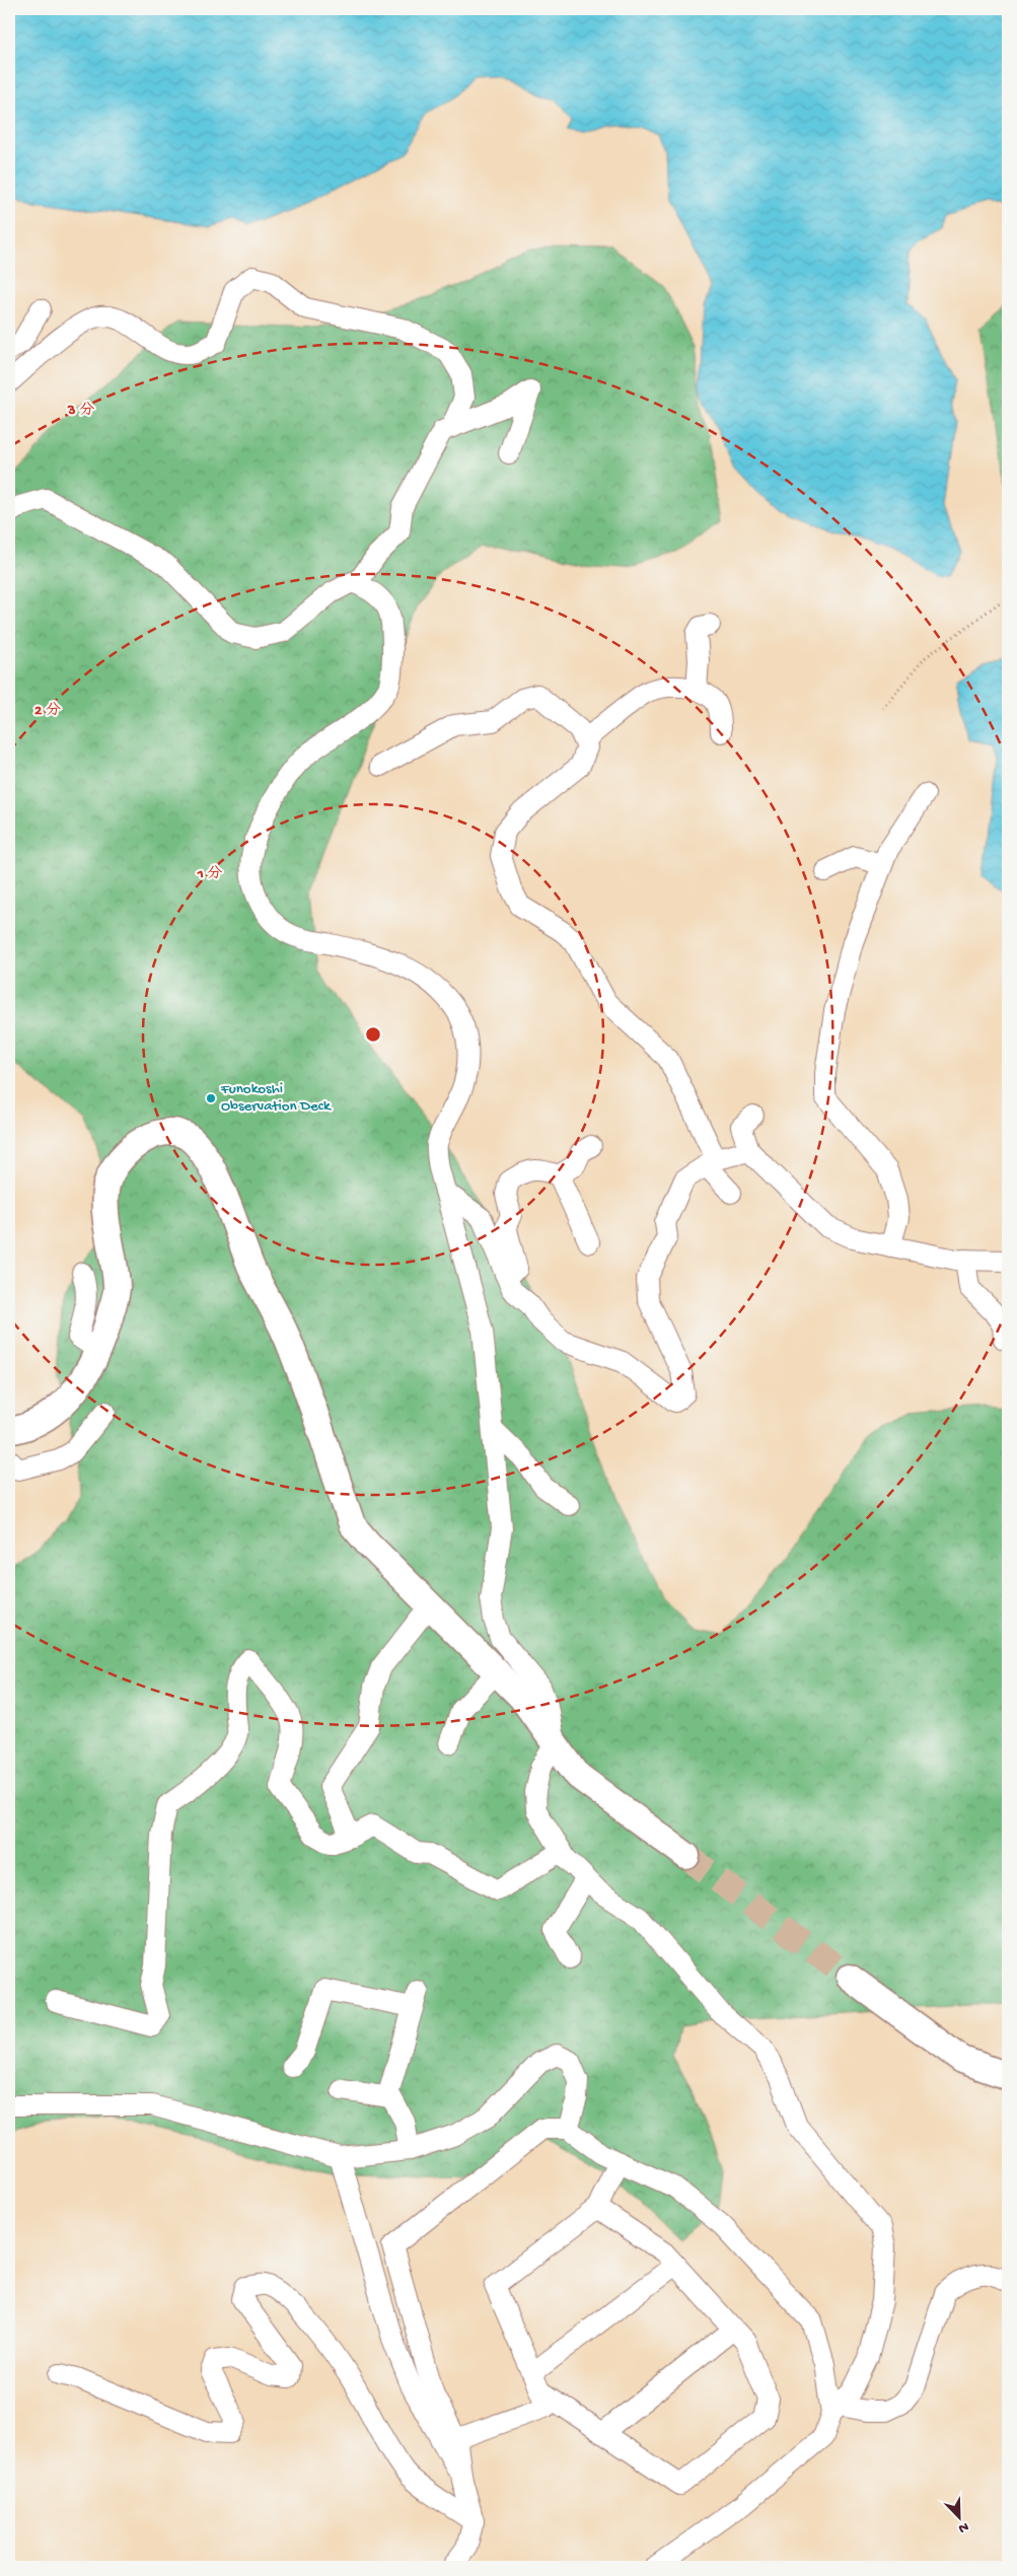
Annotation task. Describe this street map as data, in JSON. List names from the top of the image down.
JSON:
{
  "places": ["Funokoshi Observation Deck"],
  "north": "bottom right",
  "rings": ["3 分", "2 分", "1 分"]
}
